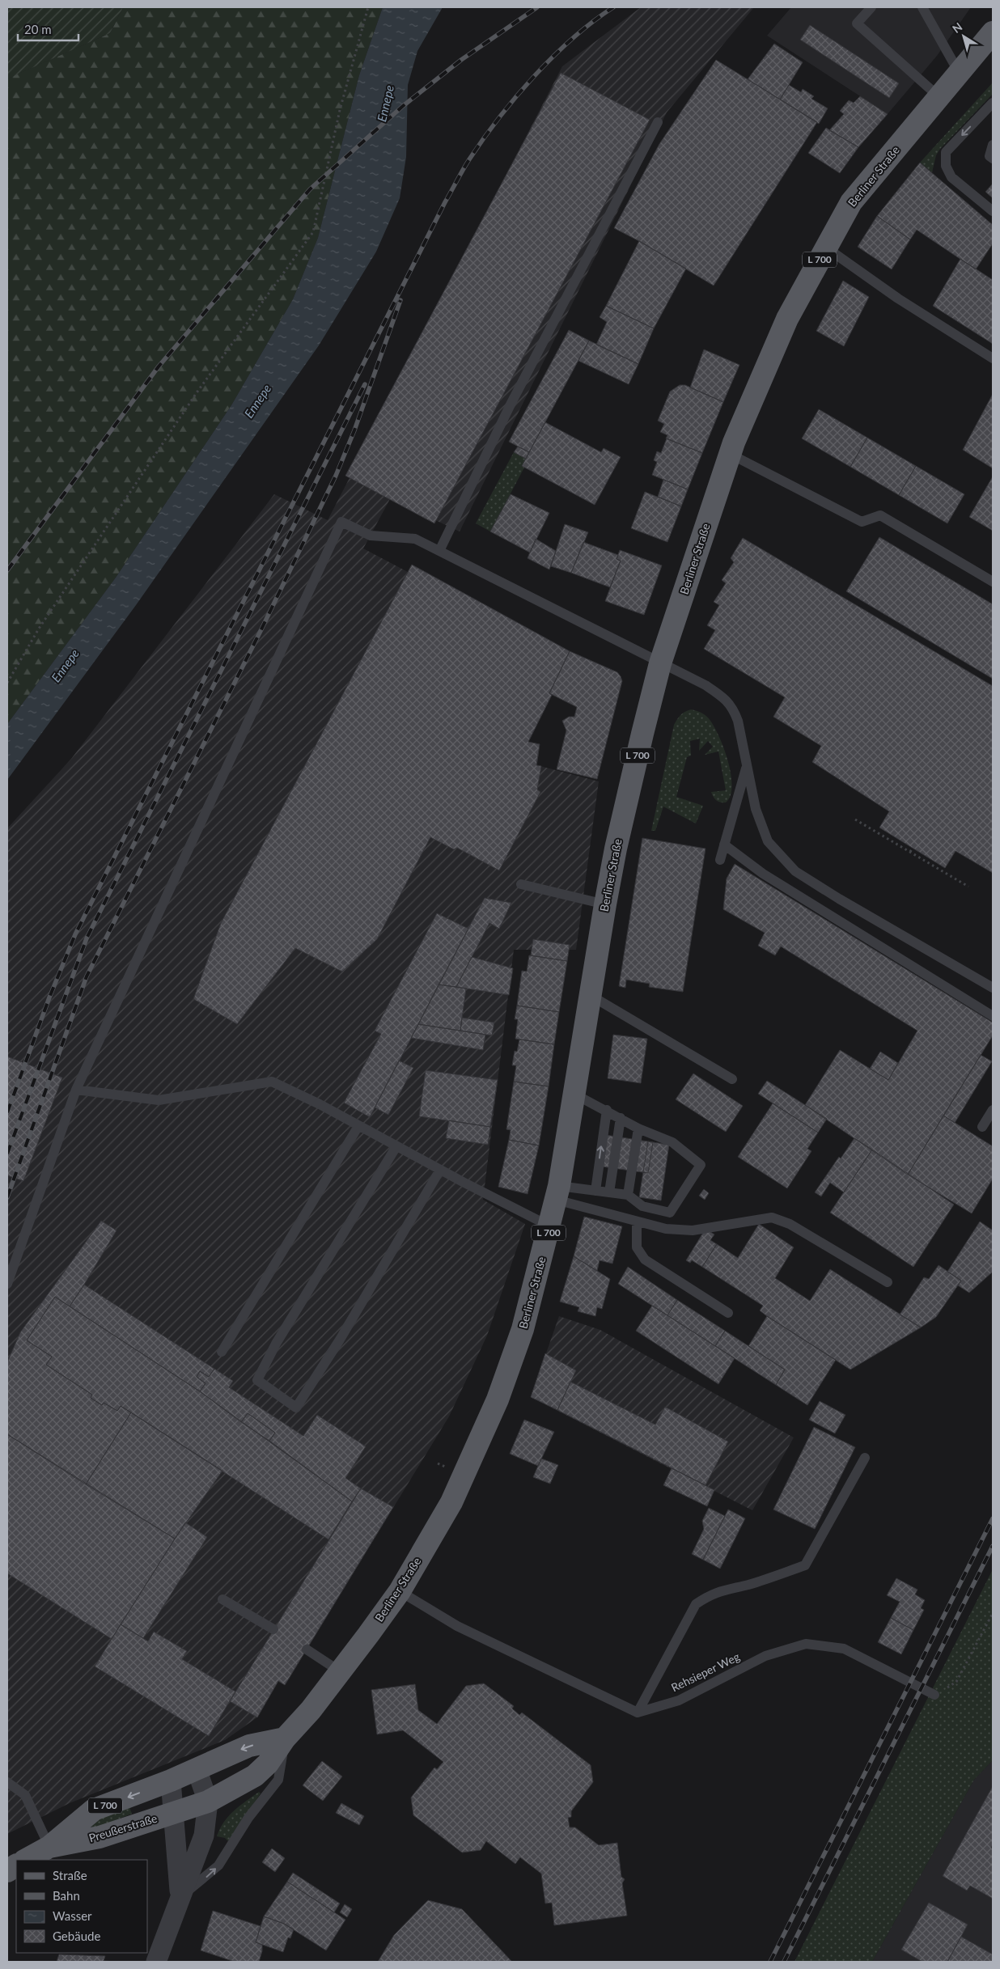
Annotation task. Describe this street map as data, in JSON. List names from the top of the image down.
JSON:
{
  "streets": {
    "main road": ["Berliner Straße", "L 700", "Preußerstraße"],
    "lane": ["Rehsieper Weg"]
  },
  "crossings": [
    ["Berliner Straße", "L 700"],
    ["Berliner Straße", "Preußerstraße"],
    ["L 700", "Preußerstraße"]
  ],
  "water": ["Ennepe"],
  "legend": [
    "Straße",
    "Bahn",
    "Wasser",
    "Gebäude"
  ],
  "scale_bar": "20 m",
  "north": "top left"
}
